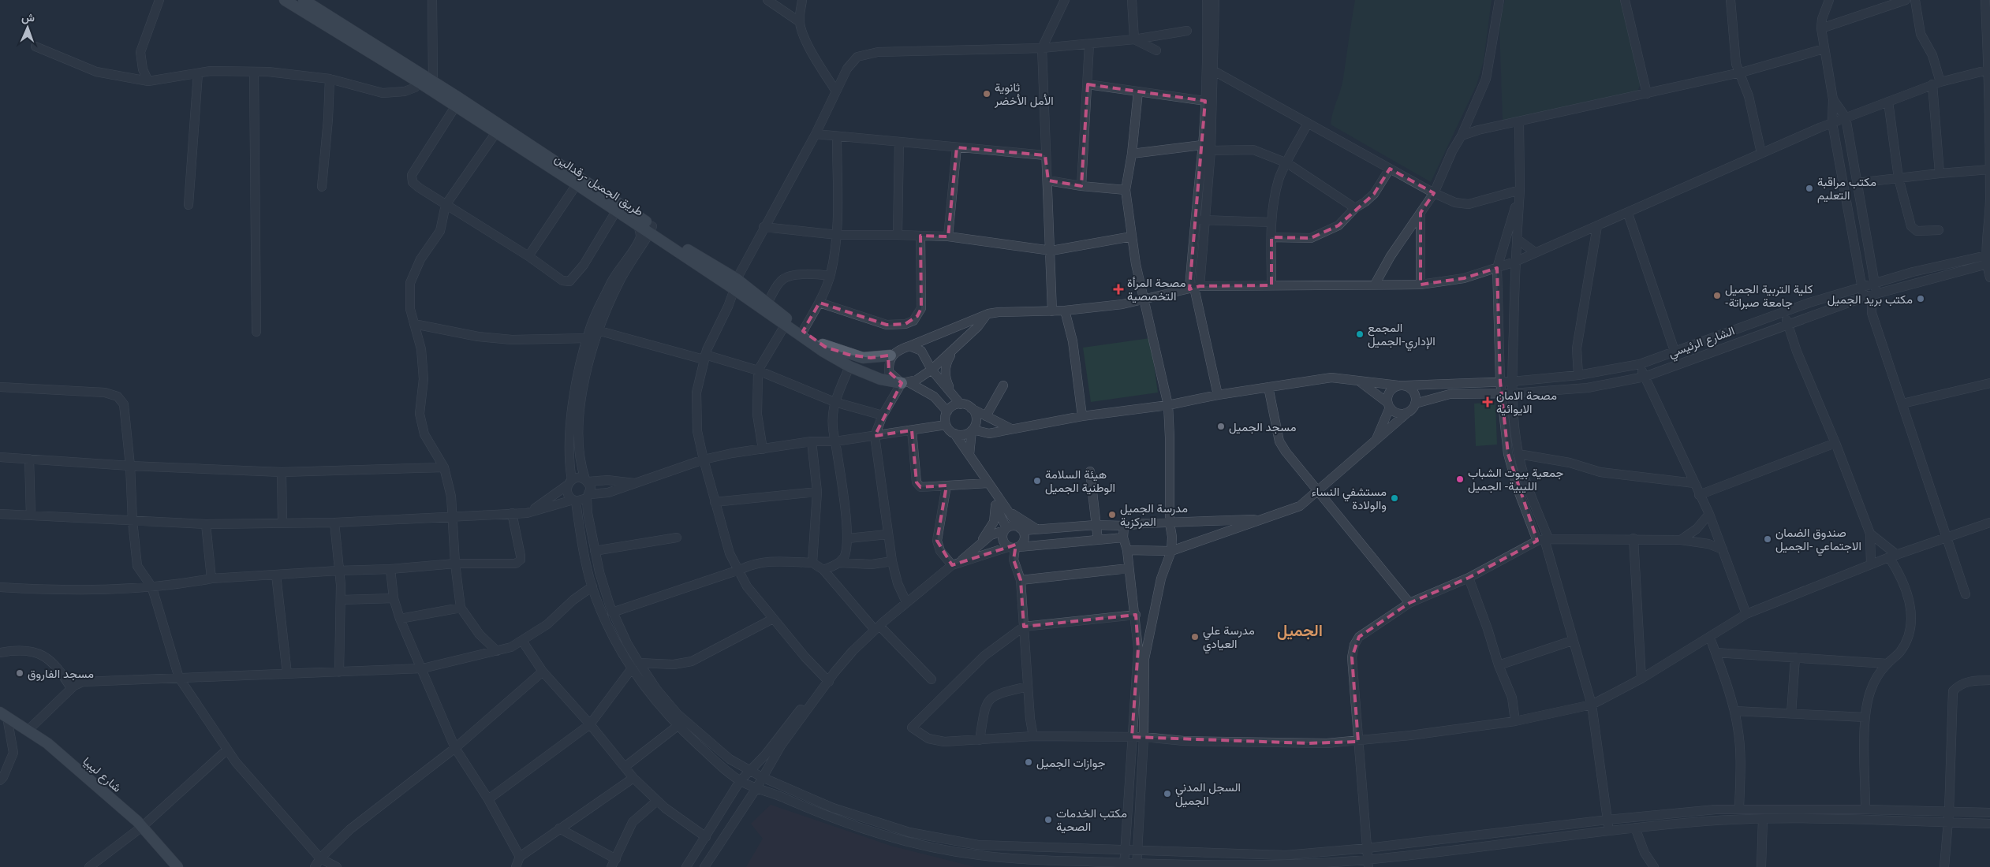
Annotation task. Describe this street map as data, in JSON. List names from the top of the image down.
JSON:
{
  "streets": {
    "main road": ["طريق الجميل -رقدالين", "شارع ليبيا"],
    "street": ["الشارع الرئيسي"]
  },
  "districts": ["الجميل"],
  "places": {
    "other": [
      "ثانوية الأمل الأخضر",
      "مكتب مراقبة التعليم",
      "كلية التربية الجميل -جامعة صبراتة",
      "مكتب بريد الجميل",
      "المجمع الإداري-الجميل",
      "مسجد الجميل",
      "جمعية بيوت الشباب الليبية- الجميل",
      "هيئة السلامة الوطنية الجميل",
      "مستشفي النساء والولادة",
      "مدرسة الجميل المركزية",
      "صندوق الضمان الاجتماعي -الجميل",
      "مدرسة علي العيادي",
      "مسجد الفاروق",
      "جوازات الجميل",
      "السجل المدني الجميل",
      "مكتب الخدمات الصحية"
    ],
    "health": ["مصحة المرأة التخصصية", "مصحة الامان الايوائية"]
  },
  "north": "top"
}
